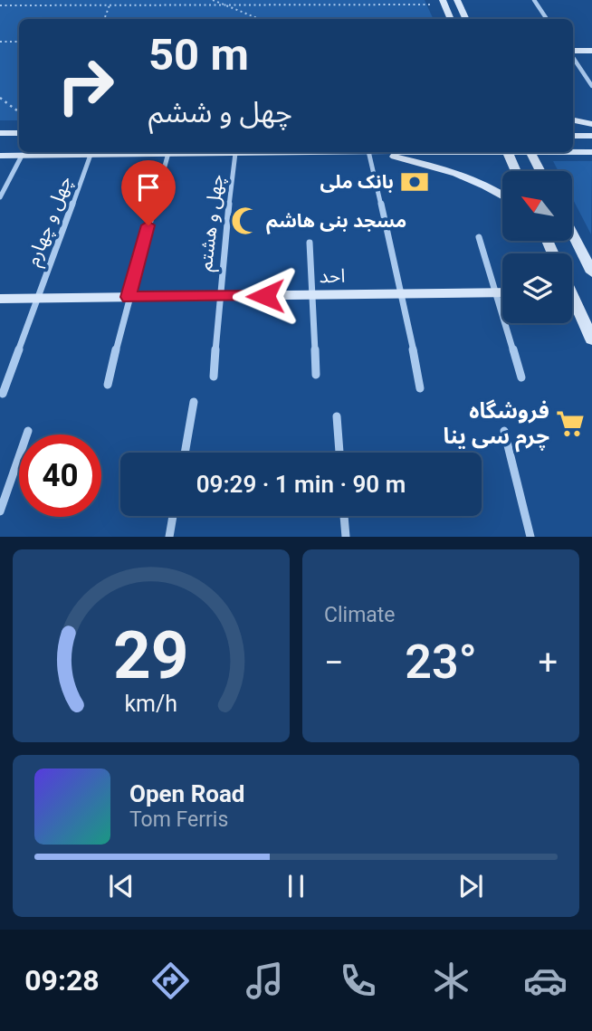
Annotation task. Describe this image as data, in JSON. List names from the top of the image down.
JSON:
{
  "streets": {
    "main road": ["احد"],
    "street": ["چهل و چهارم", "چهل و هشتم"]
  },
  "crossings": [
    ["چهل و چهارم", "احد"],
    ["چهل و هشتم", "احد"]
  ],
  "places": {
    "bank": ["بانک ملی"],
    "mosque": ["مسجد بنی هاشم"],
    "supermarket": ["فروشگاه چرم سی ینا"]
  },
  "north": "top left",
  "page": {
    "turn": ["50 m", "چهل و ششم"],
    "limit": "40",
    "trip": "09:29 · 1 min · 90 m",
    "tile": "Climate",
    "heat": ["−", "23°", "+"],
    "song": ["Open Road", "Tom Ferris"],
    "tabs": "09:28",
    "gauge": ["29", "km/h"]
  }
}
